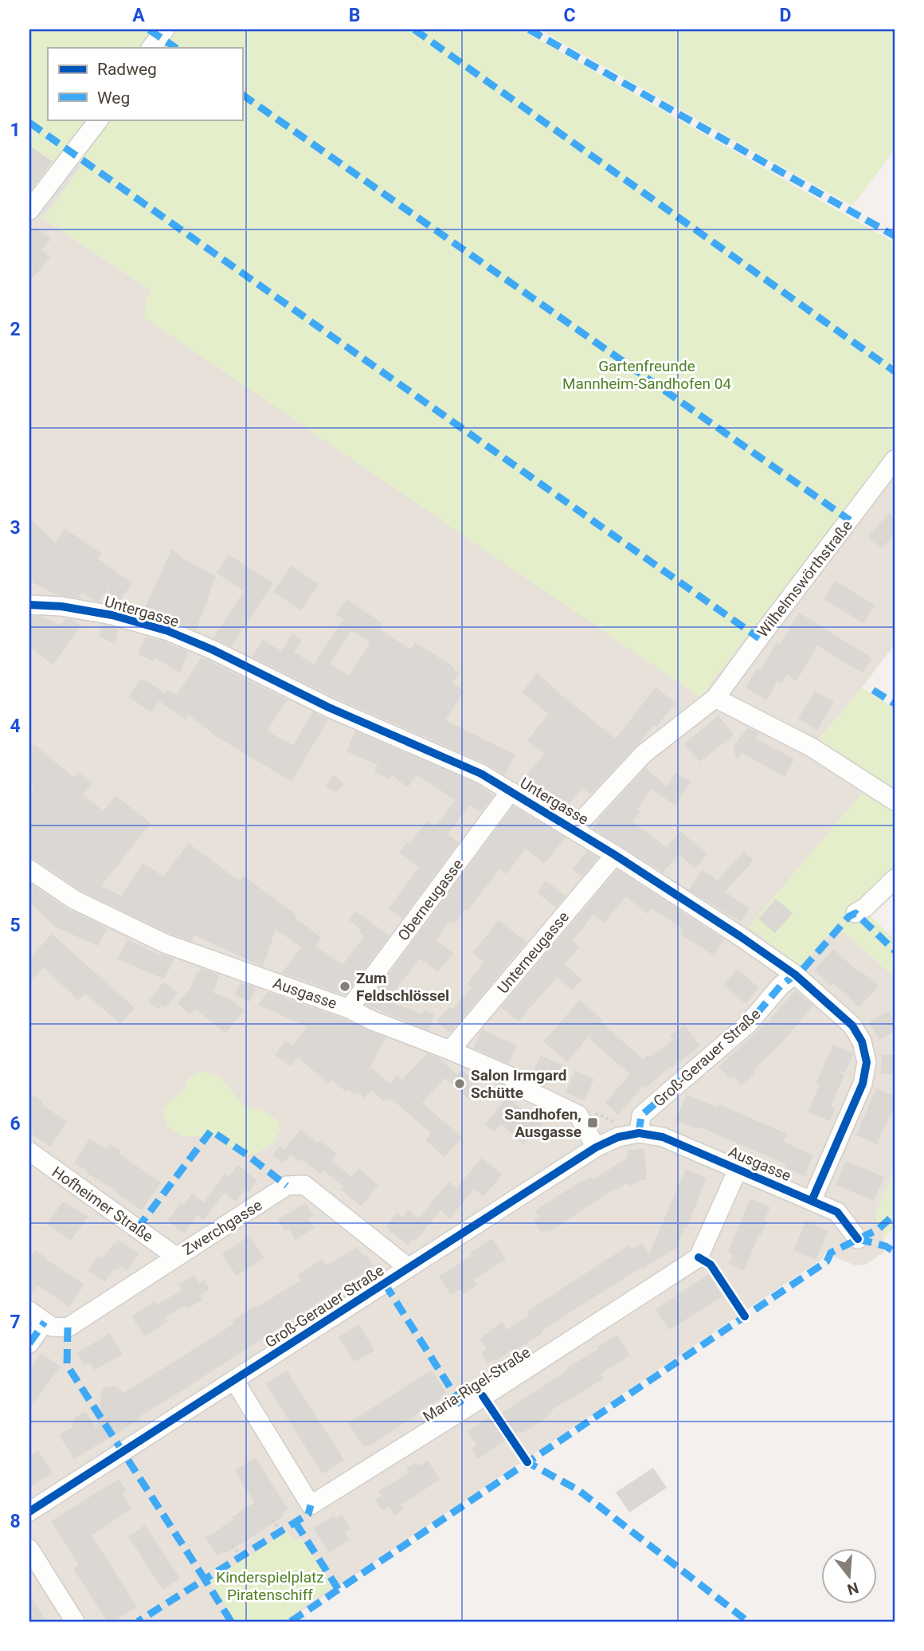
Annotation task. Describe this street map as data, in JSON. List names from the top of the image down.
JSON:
{
  "streets": {
    "street": [
      "Wilhelmswörthstraße",
      "Untergasse",
      "Oberneugasse",
      "Unterneugasse",
      "Ausgasse",
      "Groß-Gerauer Straße",
      "Hofheimer Straße",
      "Zwerchgasse",
      "Maria-Rigel-Straße"
    ]
  },
  "crossings": [
    ["Wilhelmswörthstraße", "Untergasse"],
    ["Untergasse", "Oberneugasse"],
    ["Untergasse", "Unterneugasse"],
    ["Untergasse", "Ausgasse"],
    ["Untergasse", "Groß-Gerauer Straße"],
    ["Oberneugasse", "Ausgasse"],
    ["Unterneugasse", "Ausgasse"],
    ["Ausgasse", "Groß-Gerauer Straße"],
    ["Ausgasse", "Maria-Rigel-Straße"],
    ["Groß-Gerauer Straße", "Zwerchgasse"],
    ["Groß-Gerauer Straße", "Maria-Rigel-Straße"],
    ["Hofheimer Straße", "Zwerchgasse"]
  ],
  "parks": ["Gartenfreunde Mannheim-Sandhofen 04", "Kinderspielplatz Piratenschiff"],
  "places": {
    "other": ["Zum Feldschlössel", "Salon Irmgard Schütte"],
    "transit": ["Sandhofen, Ausgasse"]
  },
  "legend": ["Radweg", "Weg"],
  "north": "bottom",
  "grid": {
    "columns": [
      "A",
      "B",
      "C",
      "D"
    ],
    "rows": [
      "1",
      "2",
      "3",
      "4",
      "5",
      "6",
      "7",
      "8"
    ]
  }
}
